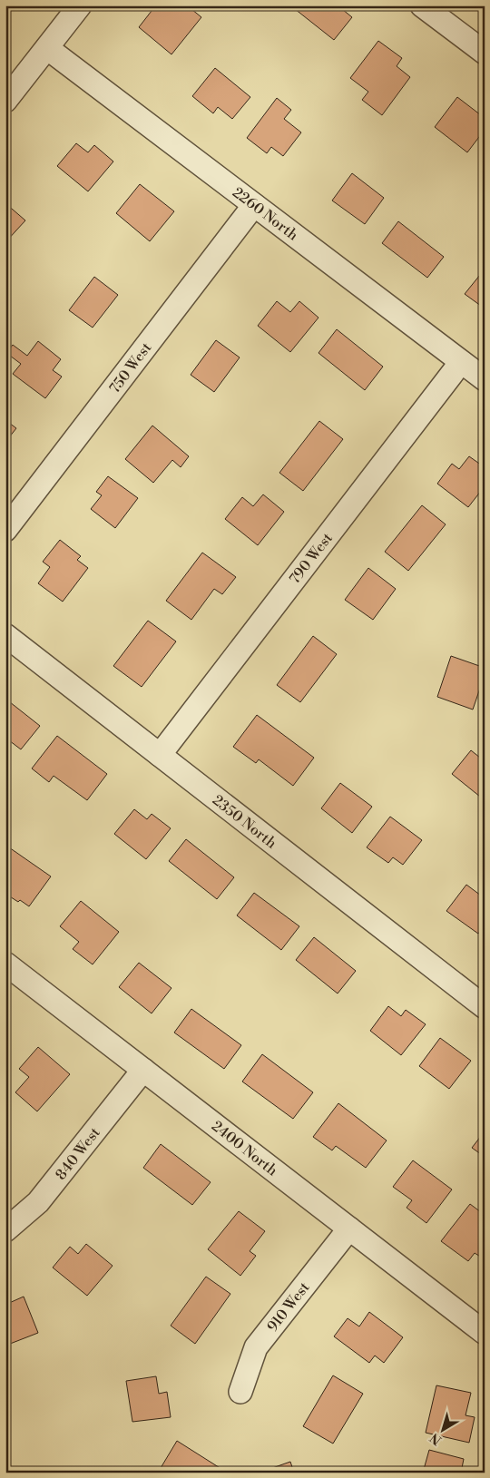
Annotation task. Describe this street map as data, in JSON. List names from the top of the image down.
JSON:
{
  "streets": {
    "street": [
      "2260 North",
      "750 West",
      "790 West",
      "2350 North",
      "2400 North",
      "840 West",
      "910 West"
    ]
  },
  "crossings": [
    ["2260 North", "750 West"],
    ["2260 North", "790 West"],
    ["790 West", "2350 North"],
    ["2400 North", "840 West"],
    ["2400 North", "910 West"]
  ],
  "north": "bottom left"
}
